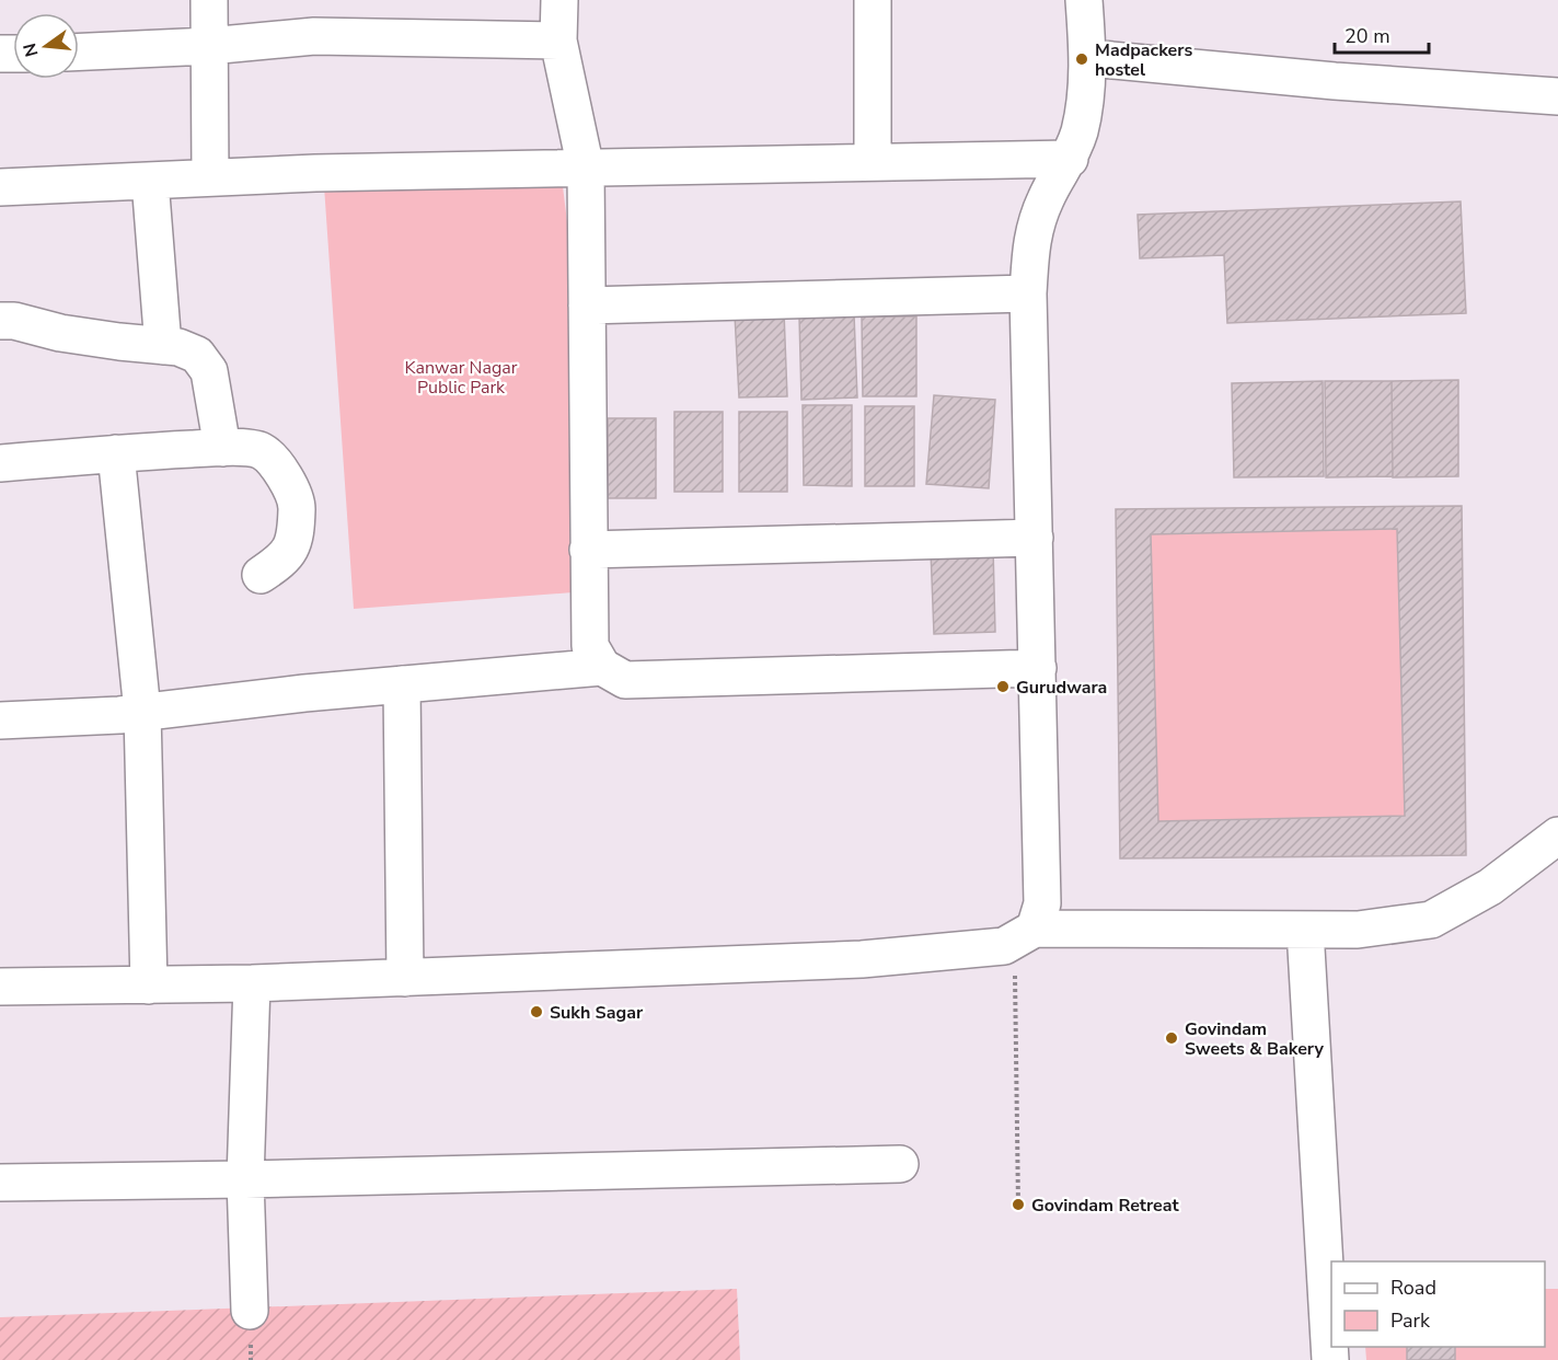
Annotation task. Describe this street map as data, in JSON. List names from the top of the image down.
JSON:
{
  "parks": ["Kanwar Nagar Public Park"],
  "places": [
    "Madpackers hostel",
    "Gurudwara",
    "Sukh Sagar",
    "Govindam Sweets & Bakery",
    "Govindam Retreat"
  ],
  "legend": ["Road", "Park"],
  "scale_bar": "20 m",
  "north": "left"
}
